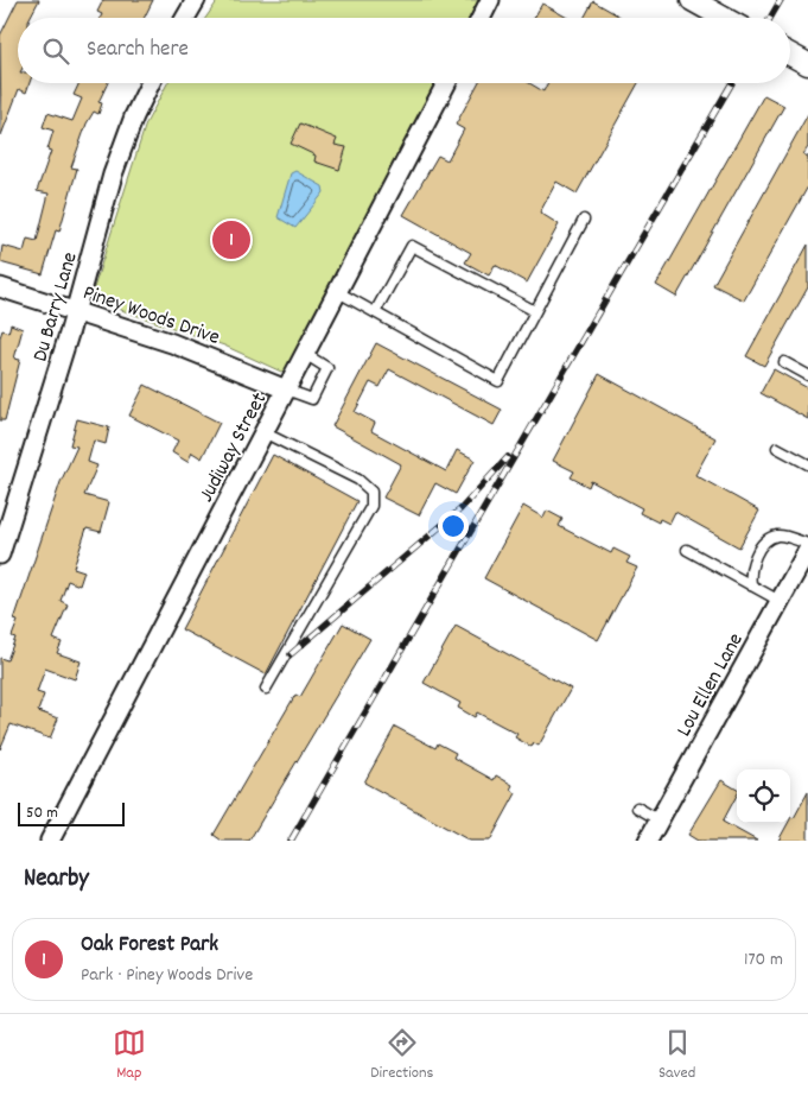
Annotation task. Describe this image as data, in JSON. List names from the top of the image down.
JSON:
{
  "streets": {
    "street": [
      "Du Barry Lane",
      "Piney Woods Drive",
      "Judiway Street",
      "Lou Ellen Lane"
    ]
  },
  "crossings": [
    ["Du Barry Lane", "Piney Woods Drive"],
    ["Piney Woods Drive", "Judiway Street"]
  ],
  "scale_bar": "50 m",
  "page": {
    "search": "Search here",
    "pins": "1",
    "scale": "50 m",
    "heading": "Nearby",
    "list": [
      {
        "mark": "1",
        "name": "Oak Forest Park",
        "note": "Park · Piney Woods Drive",
        "value": "170 m"
      }
    ],
    "nav": ["Map", "Directions", "Saved"]
  }
}
